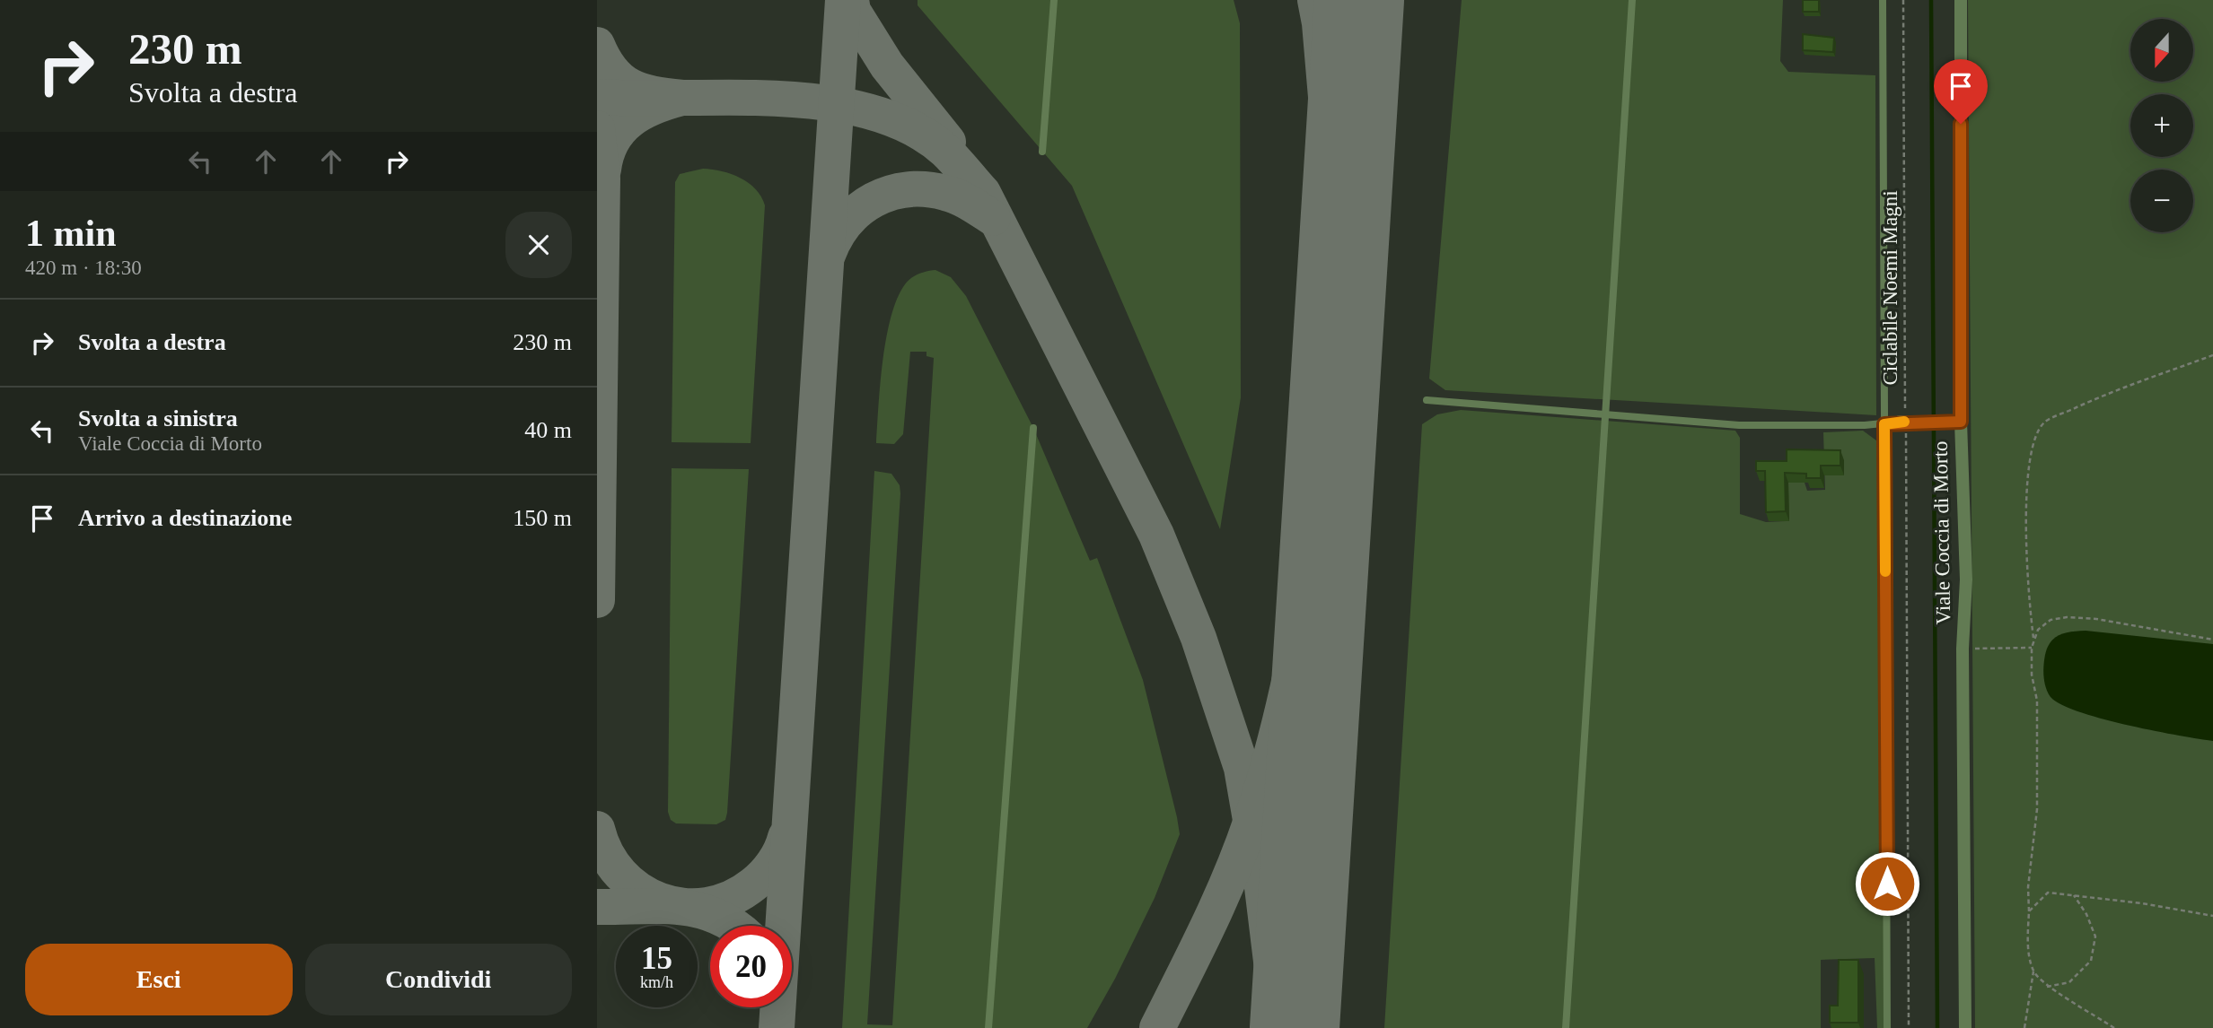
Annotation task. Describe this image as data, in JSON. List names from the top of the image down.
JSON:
{
  "streets": {
    "street": ["Viale Coccia di Morto"],
    "path": ["Ciclabile Noemi Magni"]
  },
  "north": "bottom",
  "page": {
    "turn": ["230 m", "Svolta a destra"],
    "map_buttons": ["+", "−"],
    "heading": ["1 min", "420 m · 18:30"],
    "list": [
      {
        "name": "Svolta a destra",
        "value": "230 m"
      },
      {
        "name": "Svolta a sinistra",
        "note": "Viale Coccia di Morto",
        "value": "40 m"
      },
      {
        "name": "Arrivo a destinazione",
        "value": "150 m"
      }
    ],
    "speed": "15 km/h",
    "limit": "20",
    "buttons": ["Esci", "Condividi"]
  }
}
